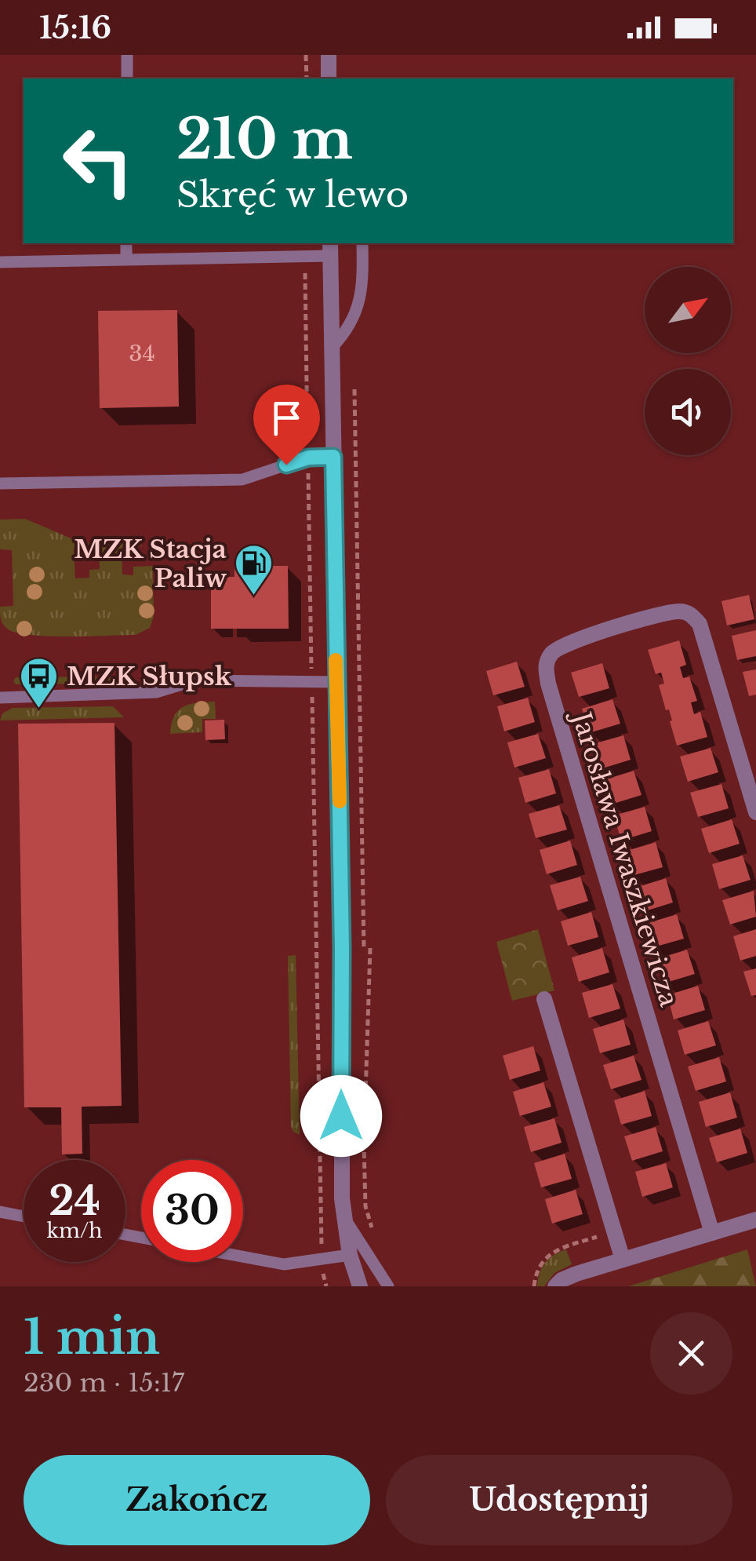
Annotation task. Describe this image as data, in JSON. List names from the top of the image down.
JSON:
{
  "streets": {
    "street": ["Jarosława Iwaszkiewicza"]
  },
  "places": {
    "fuel station": ["MZK Stacja Paliw"],
    "bus stop": ["MZK Słupsk"]
  },
  "house_numbers": ["34"],
  "north": "top right",
  "page": {
    "status": "15:16",
    "turn": ["210 m", "Skręć w lewo"],
    "speed": "24 km/h",
    "limit": "30",
    "heading": ["1 min", "230 m · 15:17"],
    "buttons": ["Zakończ", "Udostępnij"]
  }
}
